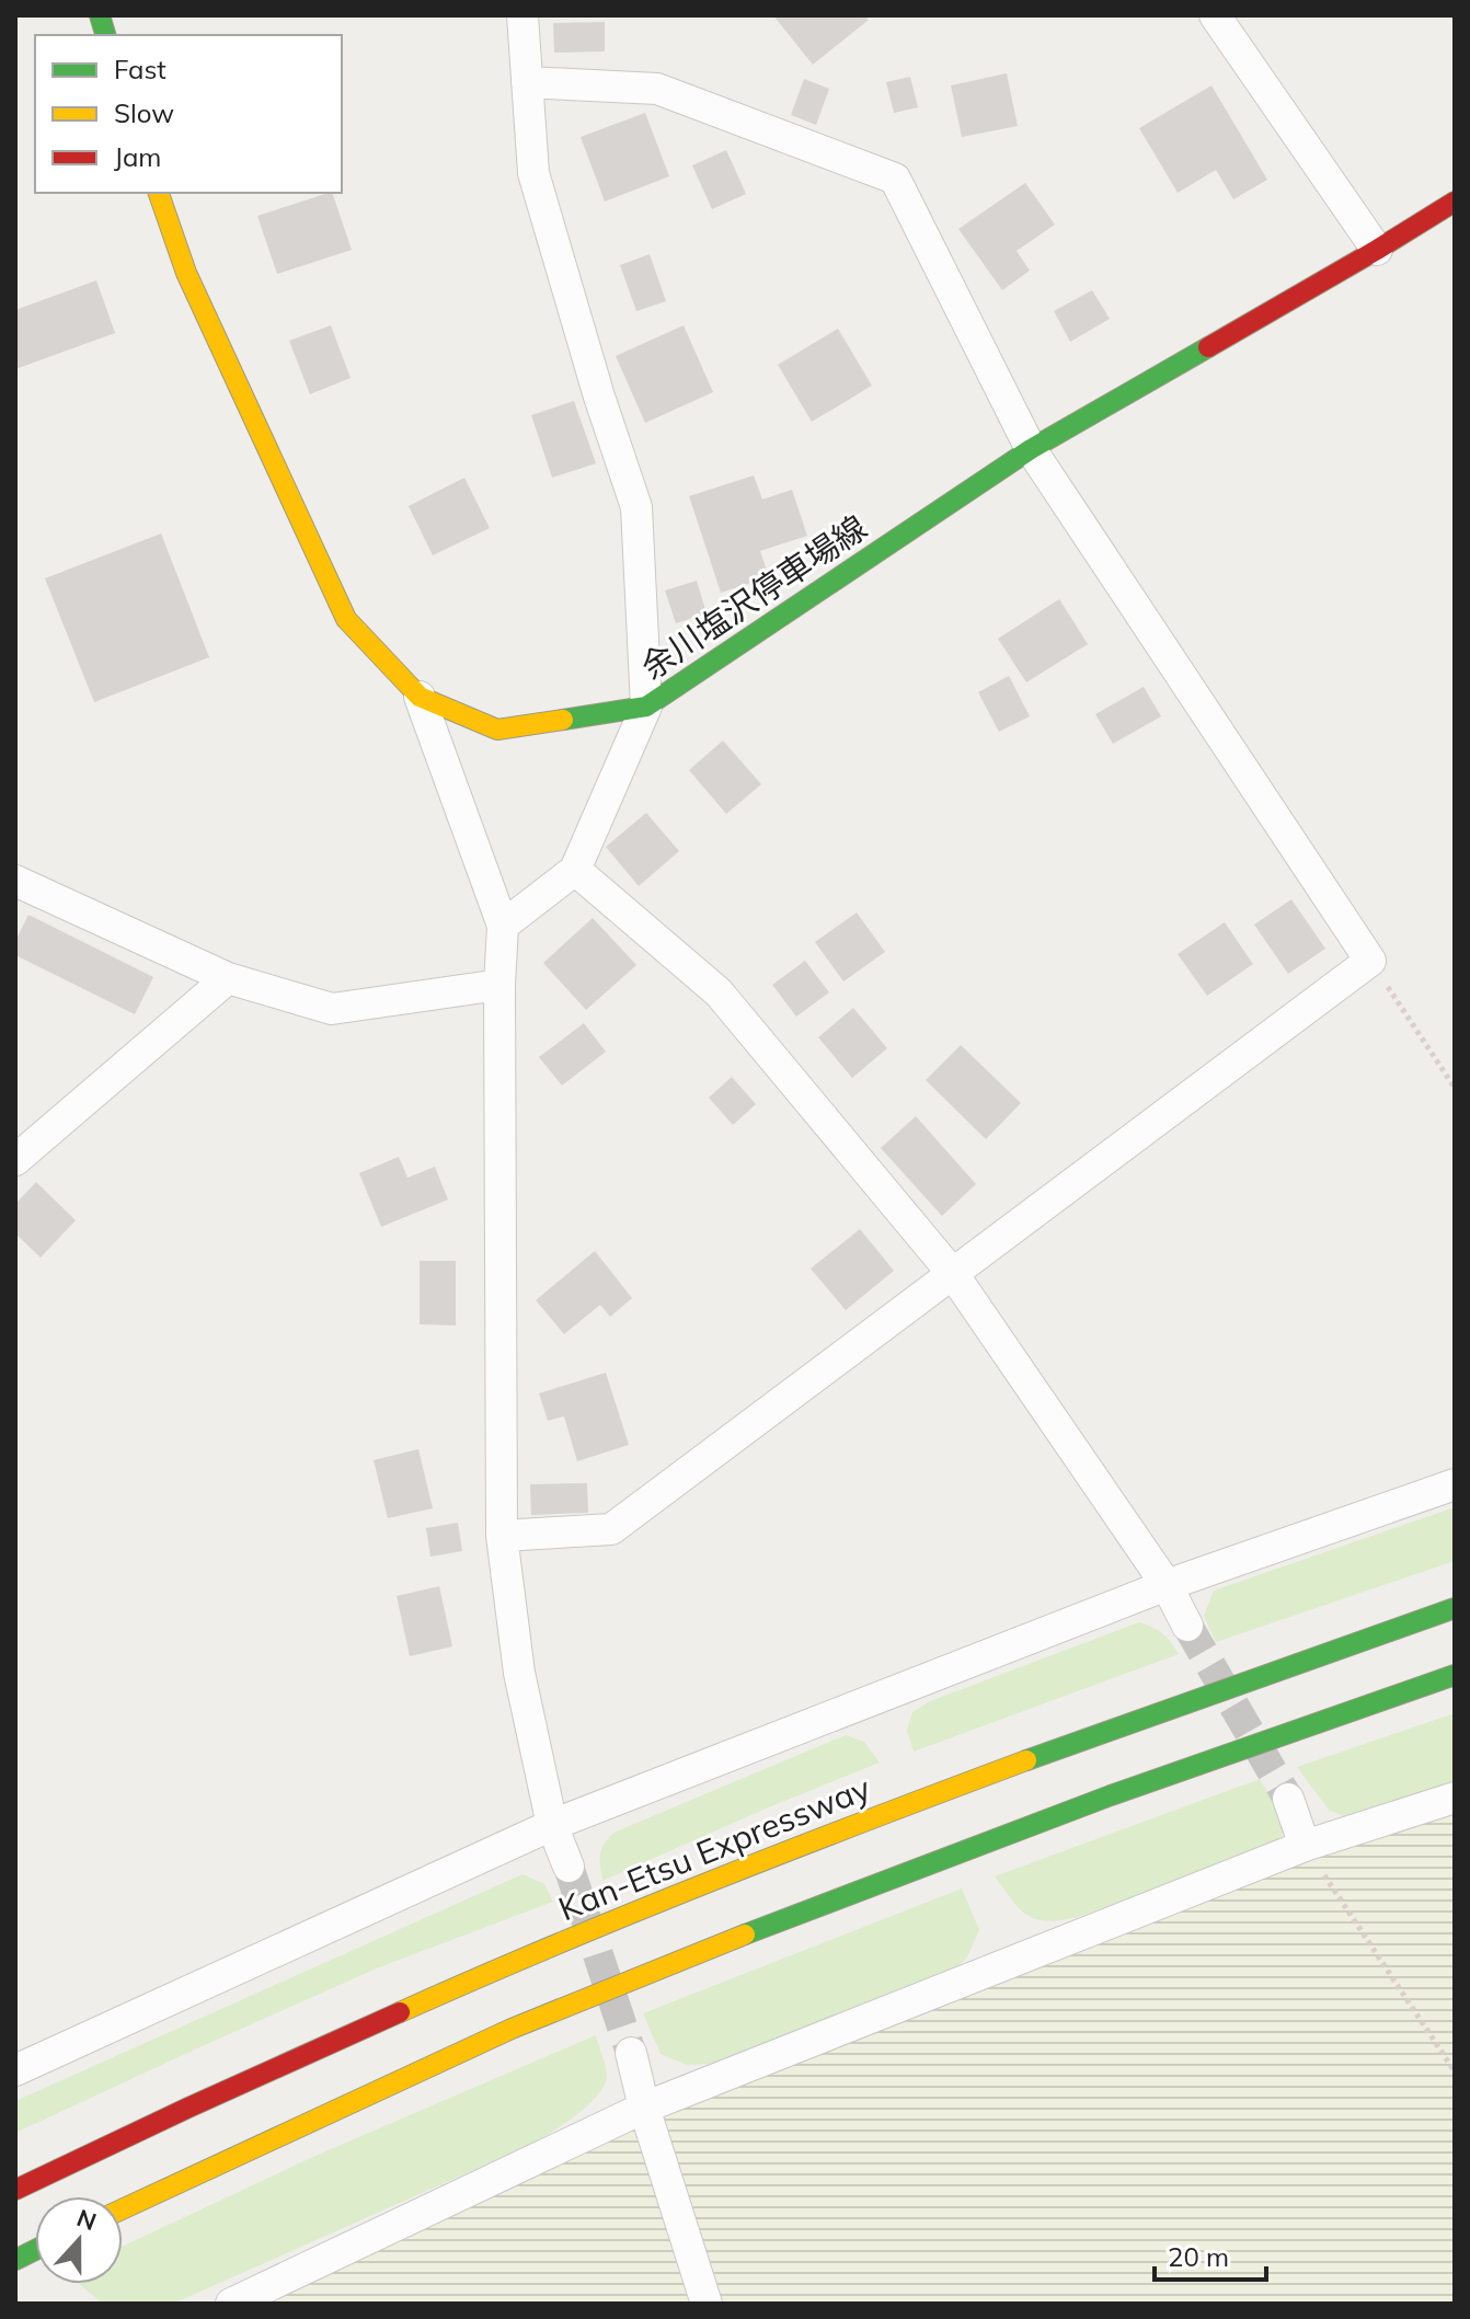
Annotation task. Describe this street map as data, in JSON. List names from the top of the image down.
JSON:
{
  "streets": {
    "main road": ["余川塩沢停車場線", "Kan-Etsu Expressway"]
  },
  "legend": ["Fast", "Slow", "Jam"],
  "scale_bar": "20 m",
  "north": "top"
}
